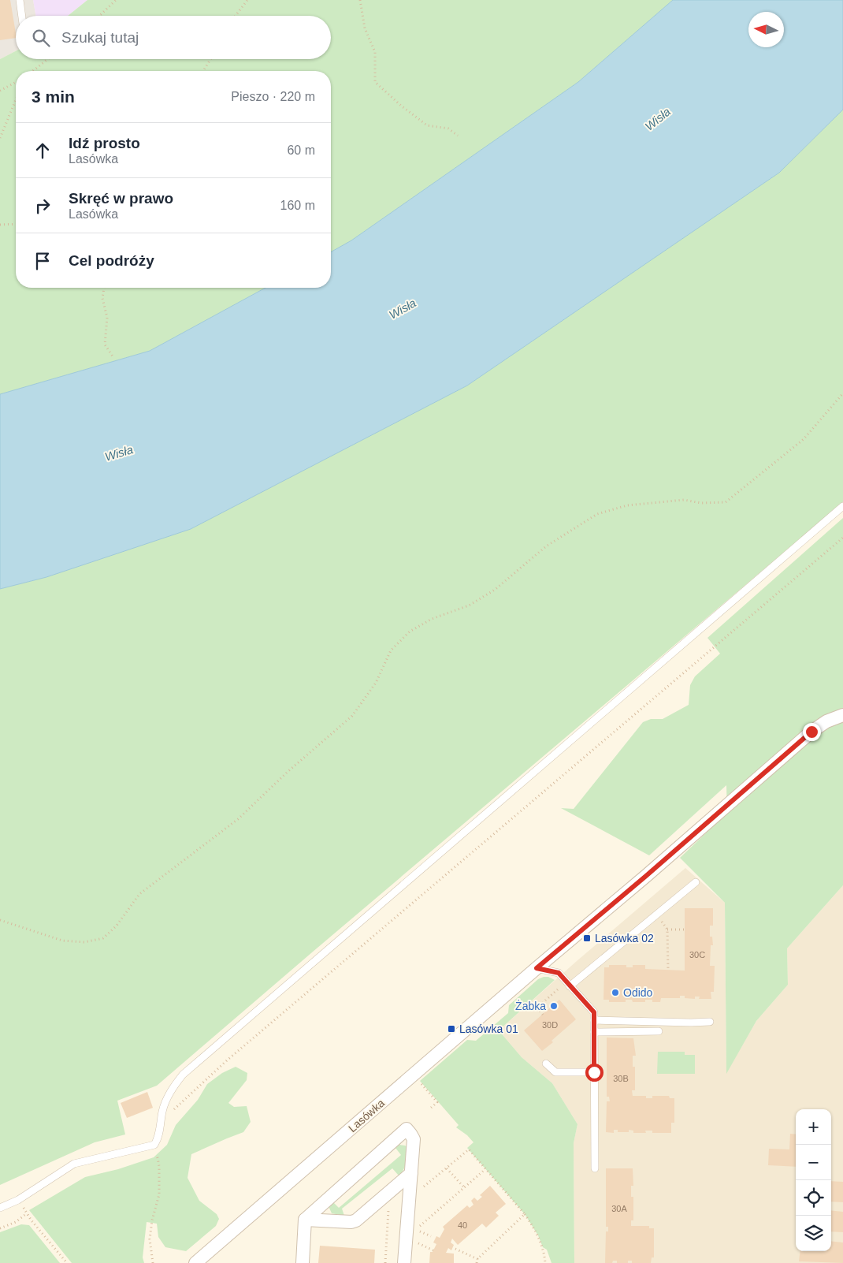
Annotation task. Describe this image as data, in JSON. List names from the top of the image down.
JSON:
{
  "streets": {
    "street": ["Lasówka"]
  },
  "water": ["Wisła"],
  "places": {
    "transit": ["Lasówka 02", "Lasówka 01"],
    "other": ["Odido", "Żabka"]
  },
  "house_numbers": [
    "30C",
    "30D",
    "30B",
    "30A",
    "40"
  ],
  "north": "left",
  "page": {
    "search": "Szukaj tutaj",
    "heading": ["3 min", "Pieszo · 220 m"],
    "list": [
      ["Idź prosto", "Lasówka", "60 m"],
      ["Skręć w prawo", "Lasówka", "160 m"],
      "Cel podróży"
    ],
    "map_buttons": ["+", "−"]
  }
}
